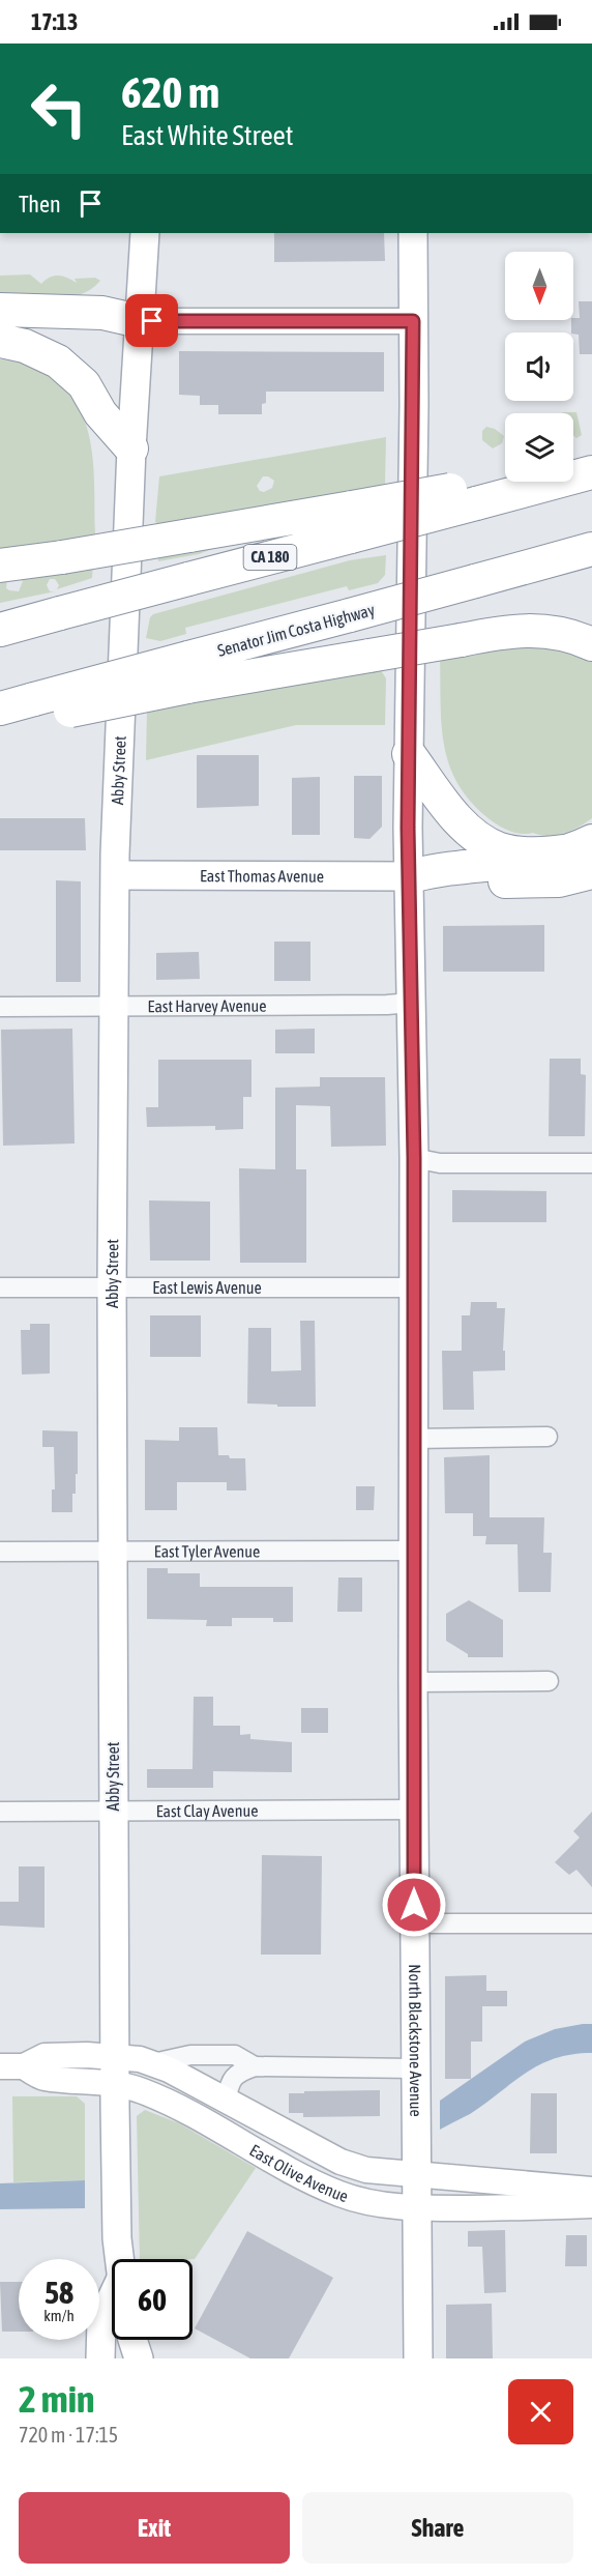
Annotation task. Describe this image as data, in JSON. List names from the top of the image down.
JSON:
{
  "streets": {
    "highway": ["CA 180", "Senator Jim Costa Highway"],
    "main road": [
      "Abby Street",
      "East Thomas Avenue",
      "North Blackstone Avenue",
      "East Olive Avenue"
    ],
    "street": [
      "East Harvey Avenue",
      "East Lewis Avenue",
      "East Tyler Avenue",
      "East Clay Avenue"
    ]
  },
  "crossings": [
    ["Abby Street", "East Thomas Avenue"],
    ["Abby Street", "East Harvey Avenue"],
    ["Abby Street", "East Lewis Avenue"],
    ["Abby Street", "East Tyler Avenue"],
    ["Abby Street", "East Clay Avenue"],
    ["Abby Street", "East Olive Avenue"],
    ["East Thomas Avenue", "North Blackstone Avenue"],
    ["East Harvey Avenue", "North Blackstone Avenue"],
    ["East Lewis Avenue", "North Blackstone Avenue"],
    ["East Tyler Avenue", "North Blackstone Avenue"],
    ["East Clay Avenue", "North Blackstone Avenue"],
    ["North Blackstone Avenue", "East Olive Avenue"]
  ],
  "north": "bottom",
  "page": {
    "status": "17:13",
    "turn": ["620 m", "East White Street"],
    "then": "Then",
    "speed": "58 km/h",
    "limit": "60",
    "heading": ["2 min", "720 m · 17:15"],
    "buttons": ["Exit", "Share"]
  }
}
